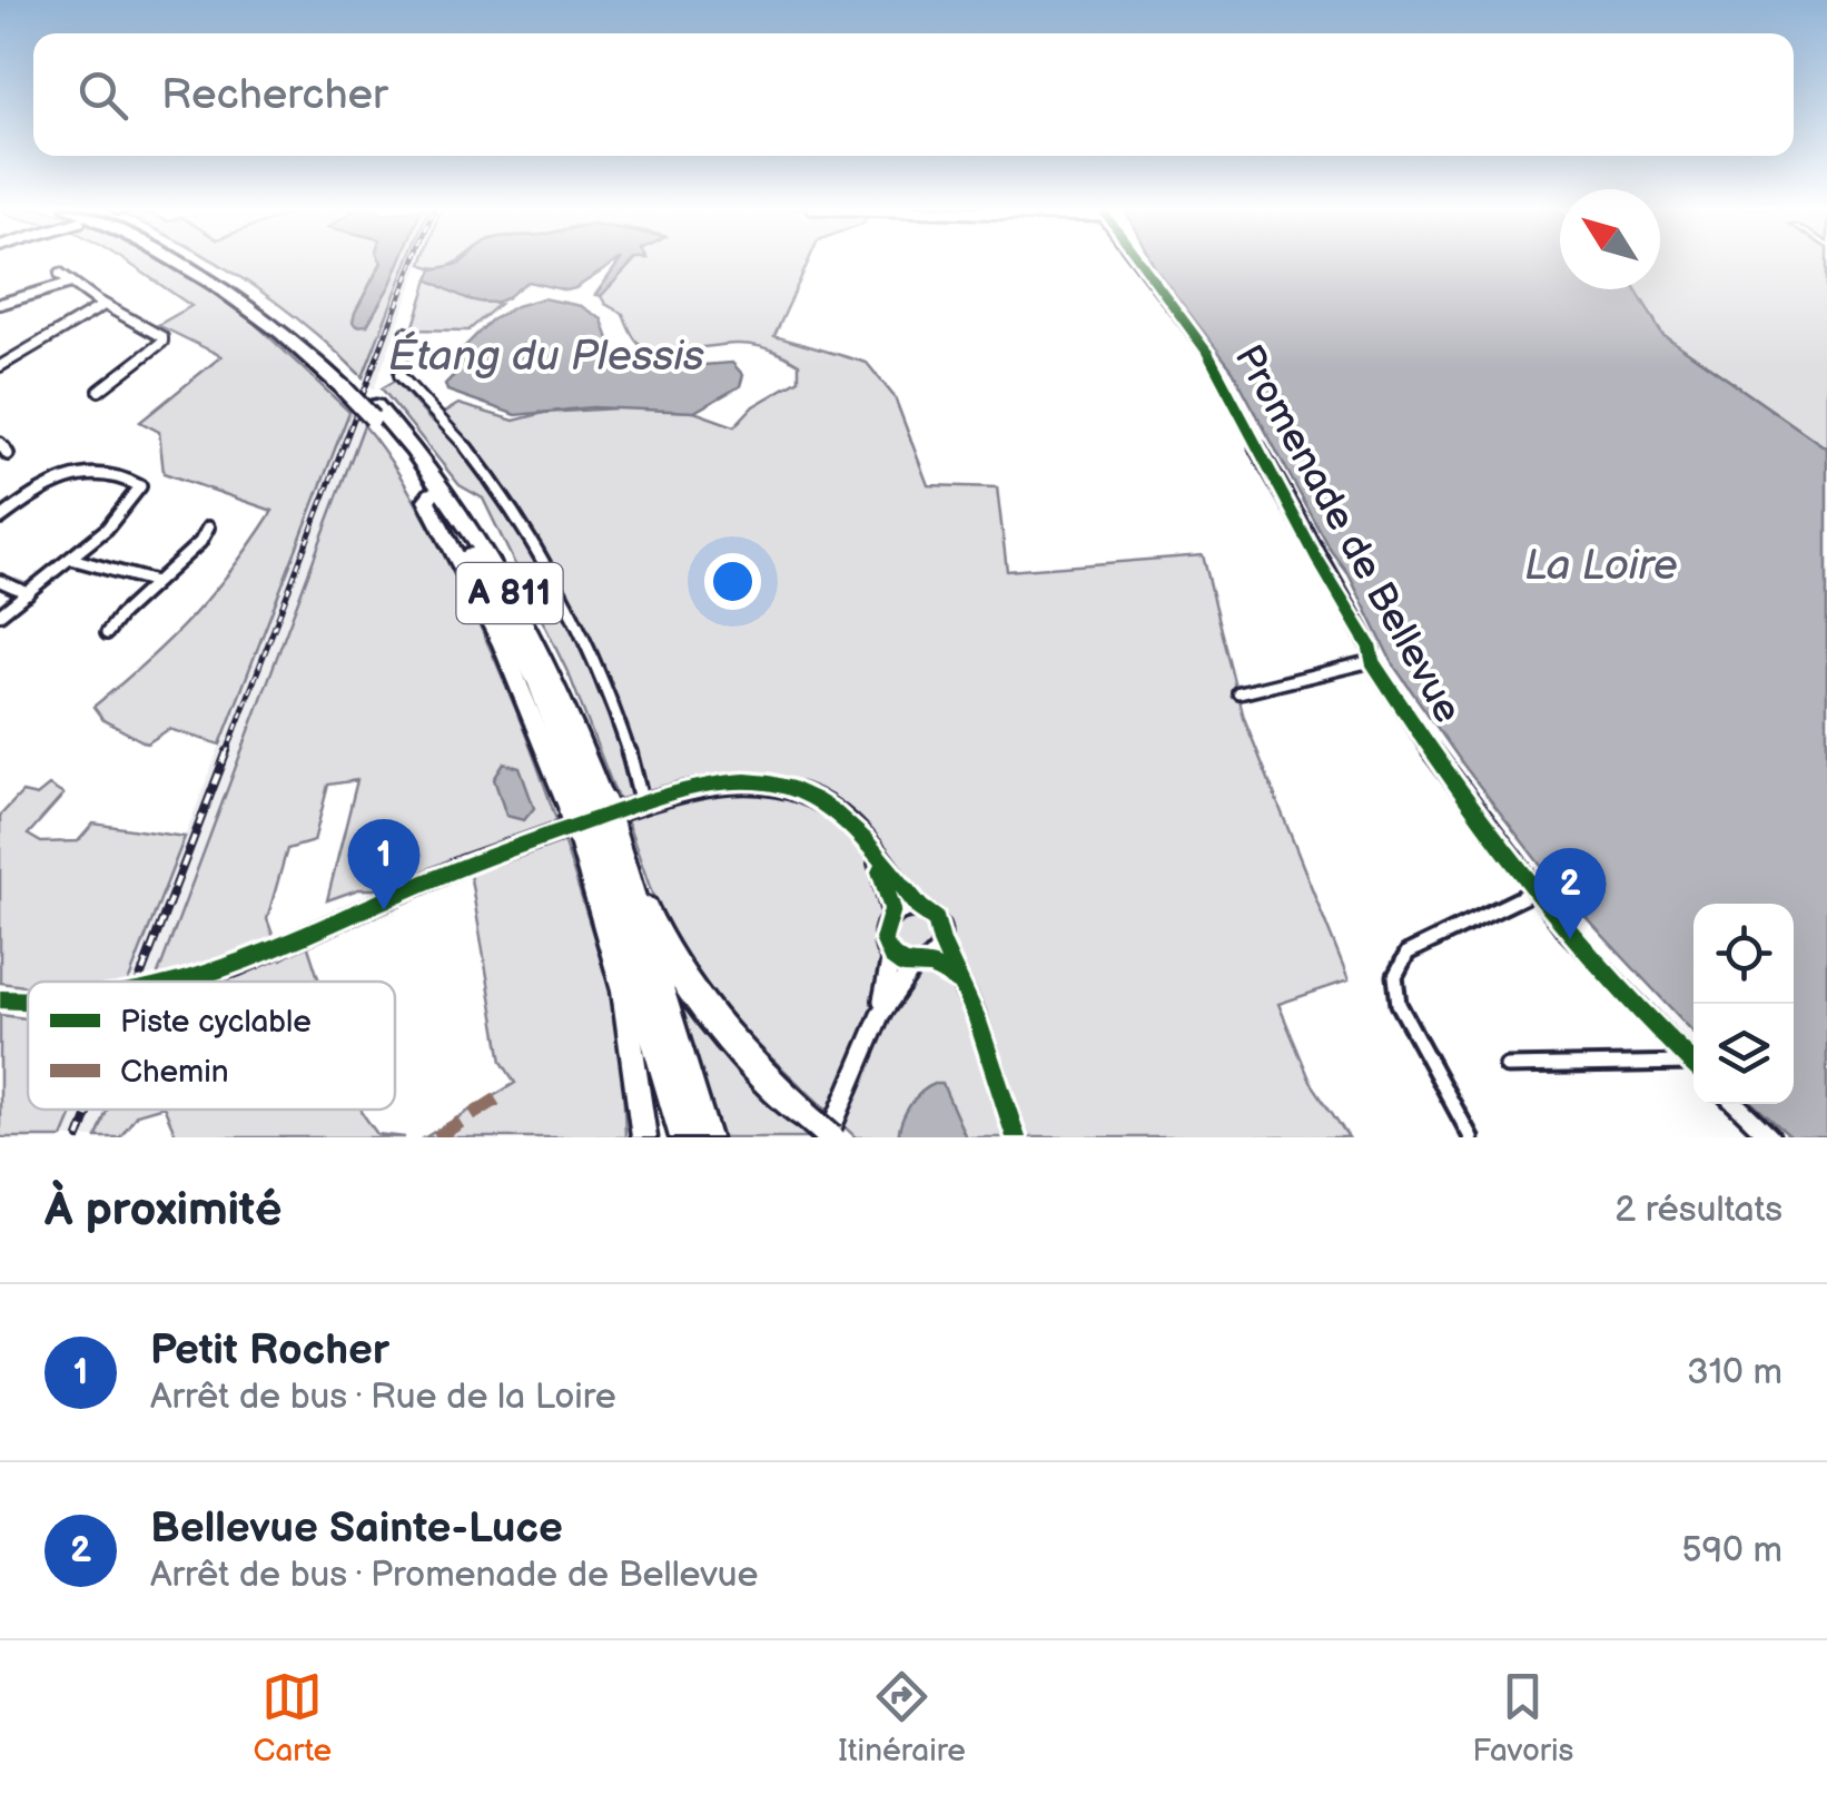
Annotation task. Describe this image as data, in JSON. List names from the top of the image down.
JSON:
{
  "streets": {
    "highway": ["A 811"],
    "street": ["Promenade de Bellevue"]
  },
  "water": ["Étang du Plessis", "La Loire"],
  "legend": ["Piste cyclable", "Chemin"],
  "north": "top left",
  "page": {
    "search": "Rechercher",
    "pins": ["1", "2"],
    "heading": ["À proximité", "2 résultats"],
    "list": [
      {
        "mark": "1",
        "name": "Petit Rocher",
        "note": "Arrêt de bus · Rue de la Loire",
        "value": "310 m"
      },
      {
        "mark": "2",
        "name": "Bellevue Sainte-Luce",
        "note": "Arrêt de bus · Promenade de Bellevue",
        "value": "590 m"
      }
    ],
    "nav": ["Carte", "Itinéraire", "Favoris"]
  }
}
